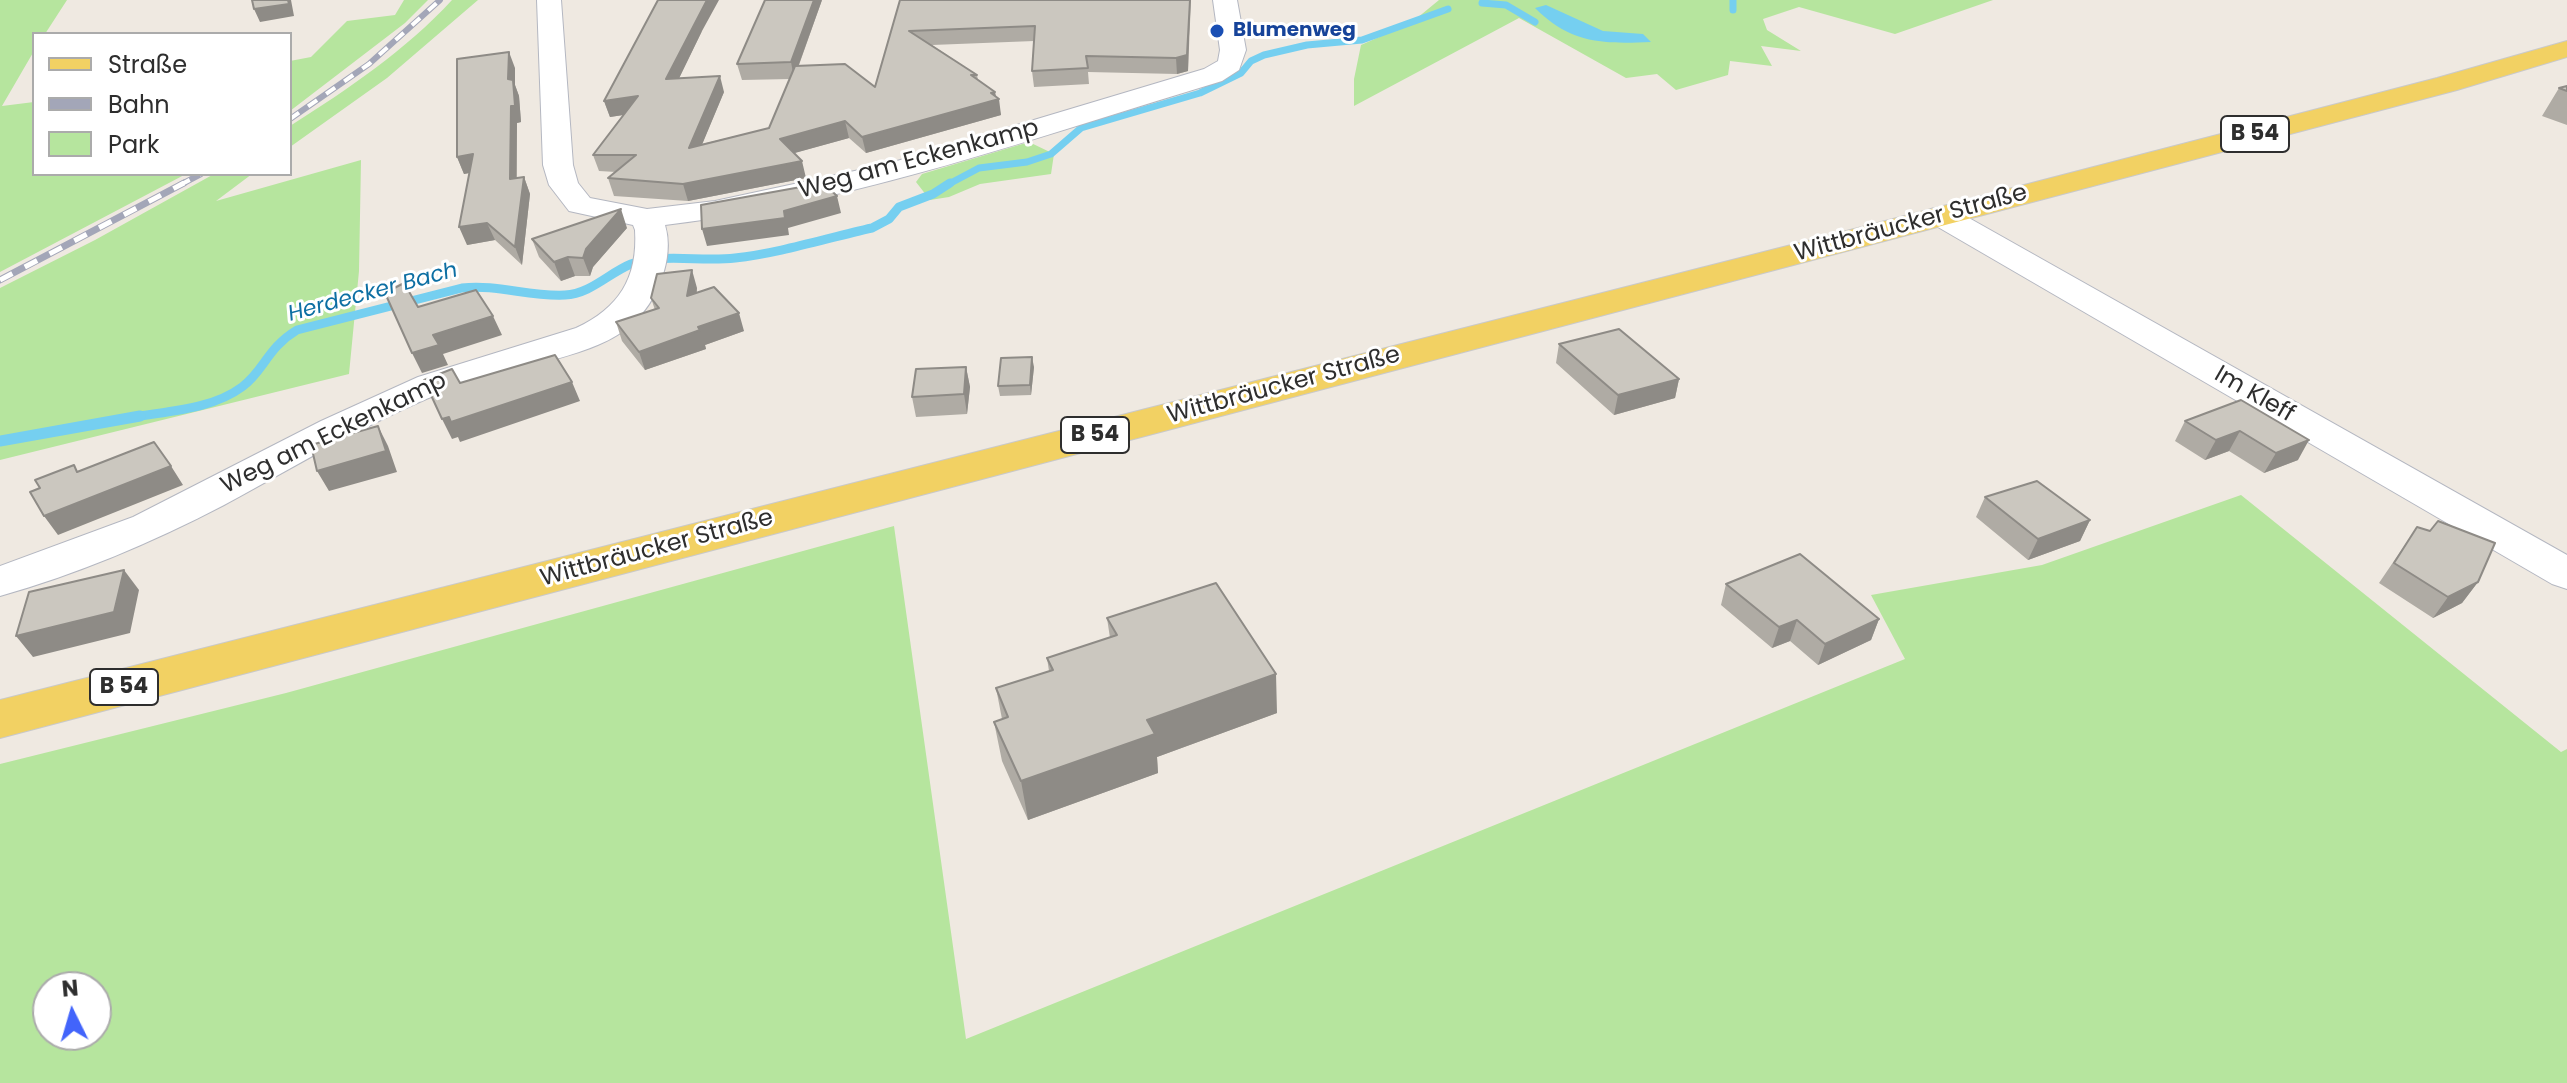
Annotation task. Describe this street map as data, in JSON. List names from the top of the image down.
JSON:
{
  "streets": {
    "main road": ["B 54", "Wittbräucker Straße"],
    "street": ["Weg am Eckenkamp", "Im Kleff"]
  },
  "crossings": [
    ["Wittbräucker Straße", "Im Kleff"]
  ],
  "water": ["Herdecker Bach"],
  "places": ["Blumenweg"],
  "legend": ["Straße", "Bahn", "Park"],
  "north": "top"
}
